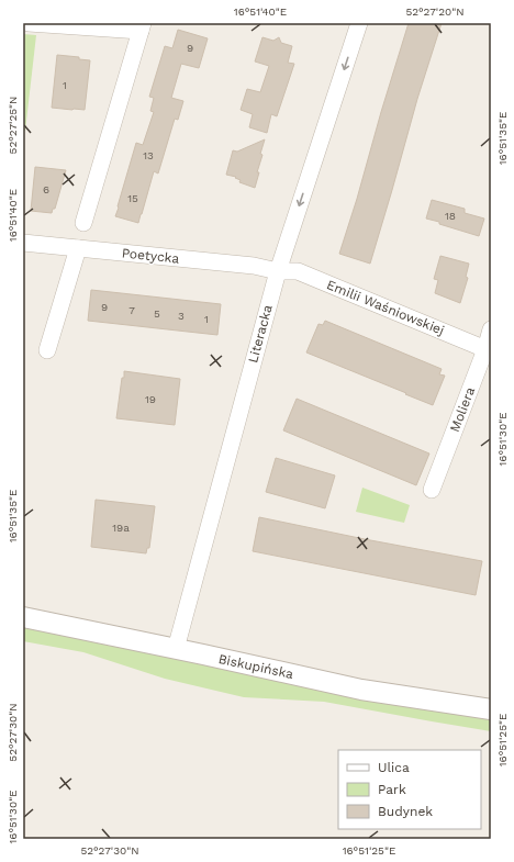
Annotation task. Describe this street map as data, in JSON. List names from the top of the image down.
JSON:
{
  "streets": {
    "street": [
      "Poetycka",
      "Emilii Waśniowskiej",
      "Literacka",
      "Moliera",
      "Biskupińska"
    ]
  },
  "crossings": [
    ["Poetycka", "Emilii Waśniowskiej"],
    ["Poetycka", "Literacka"],
    ["Emilii Waśniowskiej", "Literacka"],
    ["Emilii Waśniowskiej", "Moliera"],
    ["Literacka", "Biskupińska"]
  ],
  "one_way": ["Literacka"],
  "house_numbers": [
    "9",
    "1",
    "13",
    "6",
    "15",
    "18",
    "9",
    "7",
    "5",
    "3",
    "1",
    "19",
    "19a"
  ],
  "legend": ["Ulica", "Park", "Budynek"],
  "coordinates": [
    "16°51'40\"E",
    "52°27'20\"N",
    "52°27'25\"N",
    "16°51'35\"E",
    "16°51'30\"E",
    "52°27'30\"N",
    "16°51'25\"E"
  ]
}
